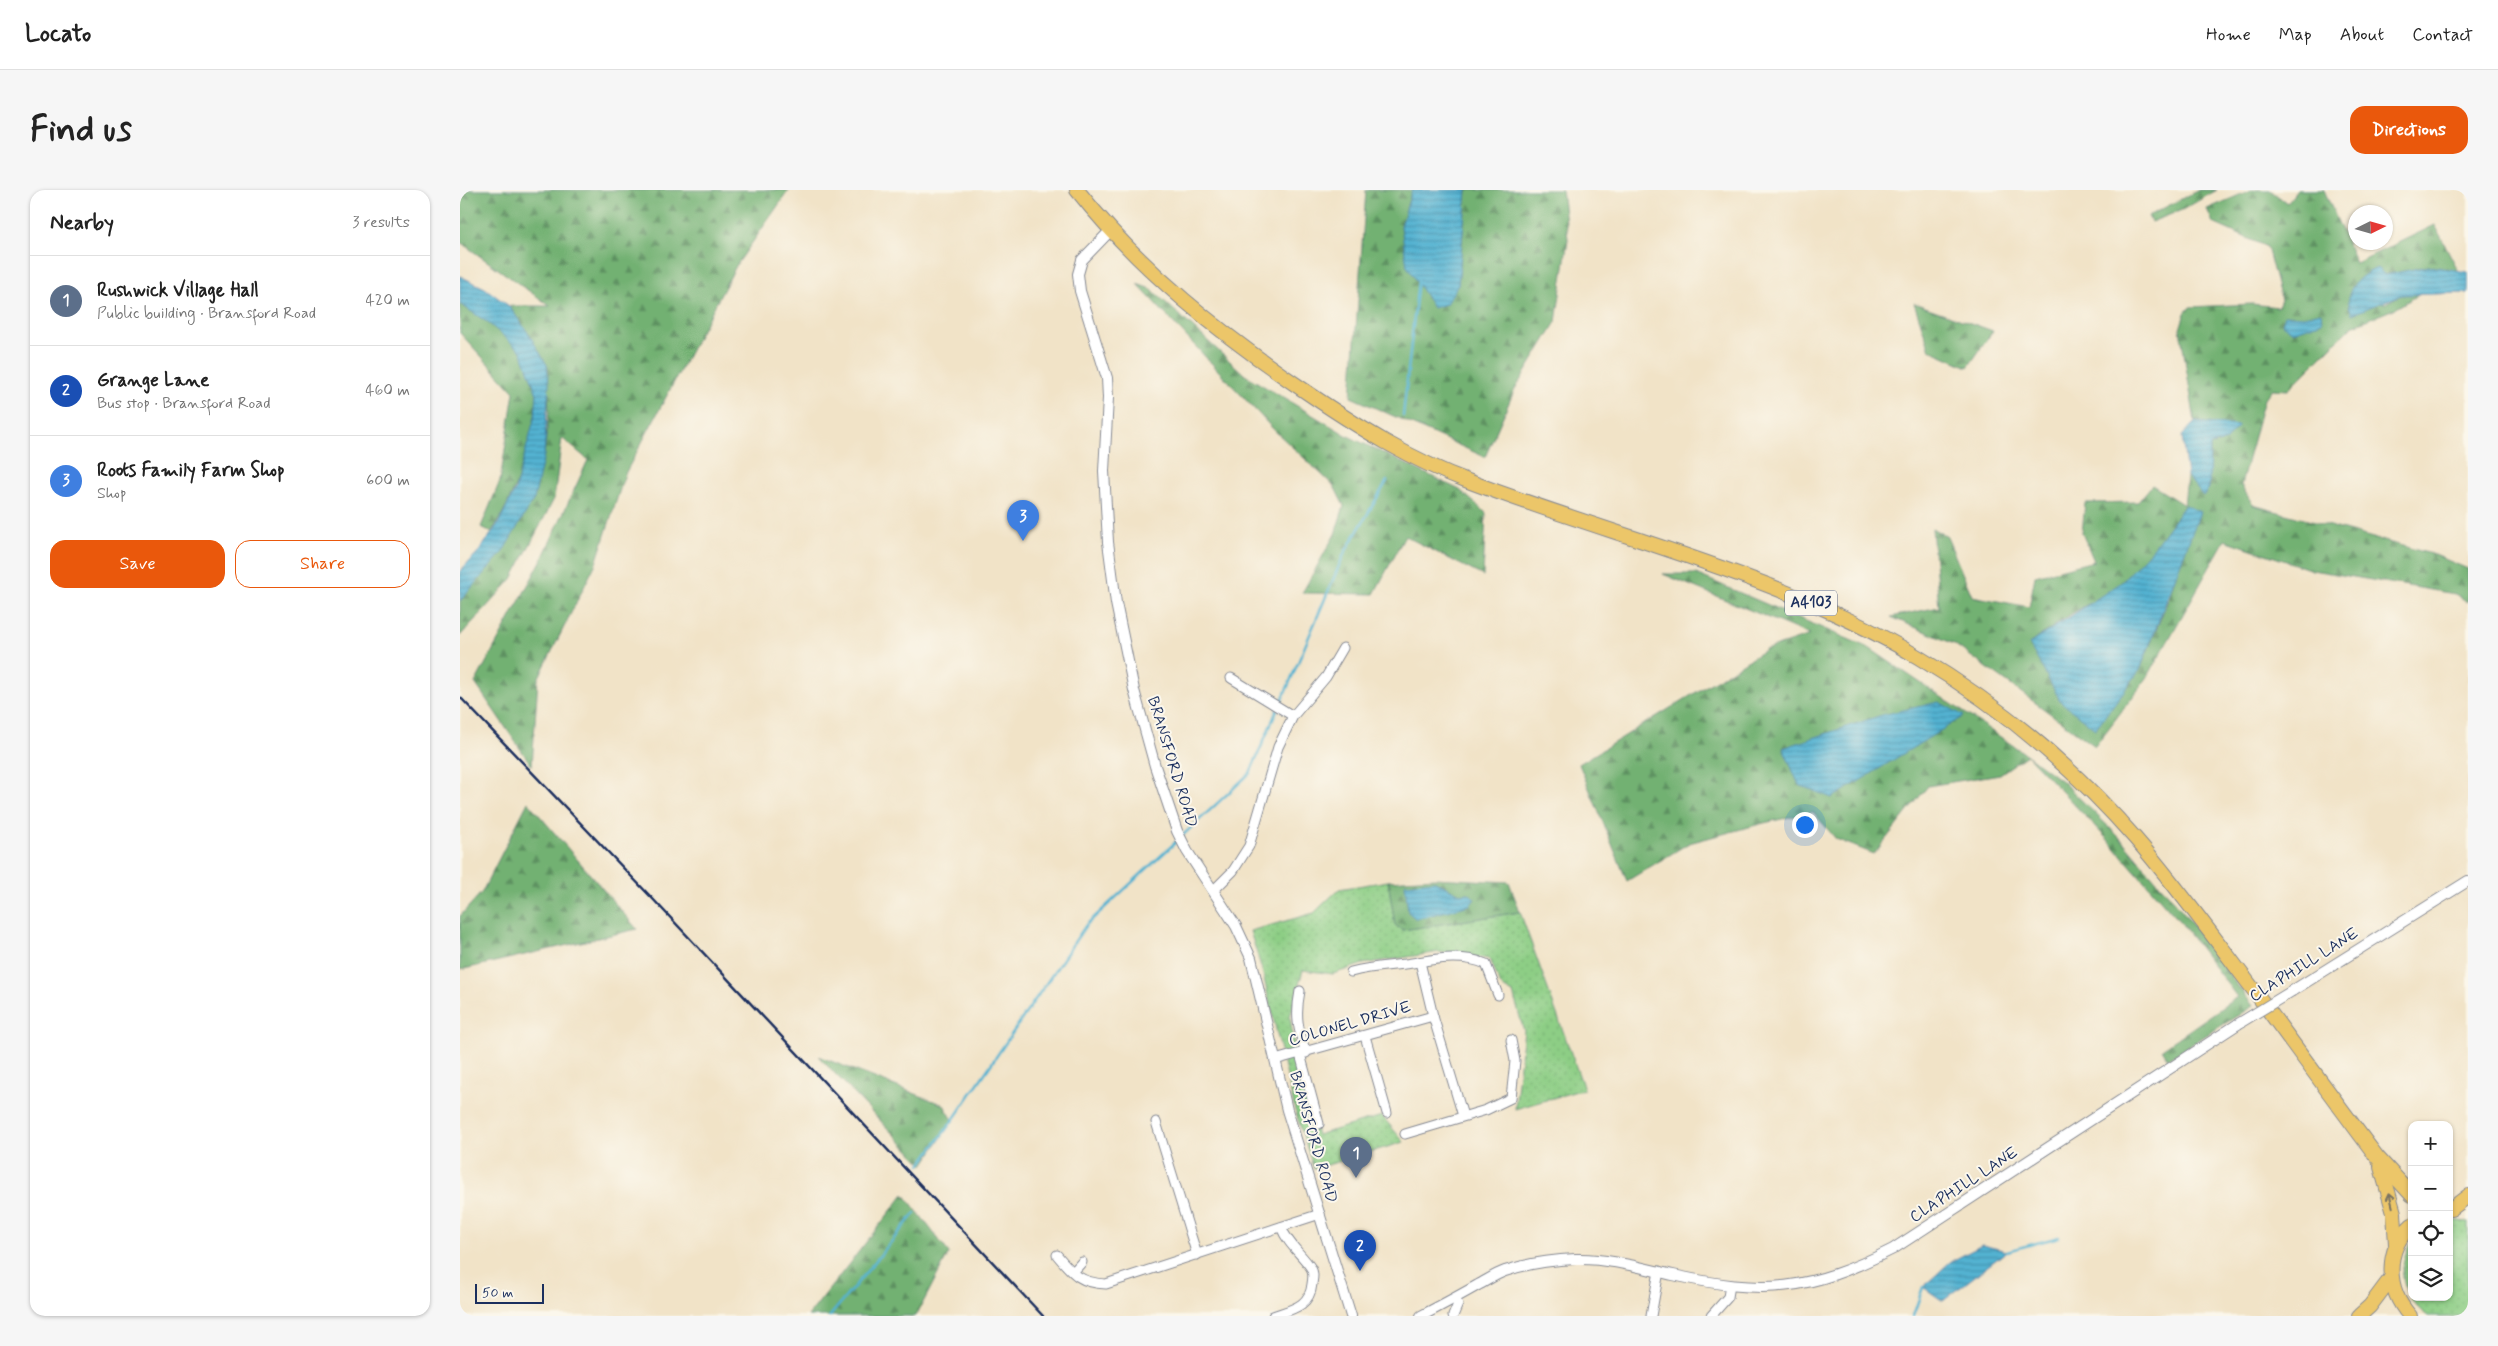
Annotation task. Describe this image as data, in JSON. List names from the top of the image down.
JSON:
{
  "streets": {
    "highway": ["A4103"],
    "street": ["BRANSFORD ROAD", "CLAPHILL LANE", "COLONEL DRIVE"]
  },
  "crossings": [
    ["A4103", "BRANSFORD ROAD"],
    ["BRANSFORD ROAD", "COLONEL DRIVE"]
  ],
  "scale_bar": "50 m",
  "north": "right",
  "page": {
    "header": "Locato",
    "nav": [
      "Home",
      "Map",
      "About",
      "Contact"
    ],
    "buttons": [
      "Directions",
      ["Save", "Share"]
    ],
    "title": "Find us",
    "heading": ["Nearby", "3 results"],
    "list": [
      {
        "mark": "1",
        "name": "Rushwick Village Hall",
        "note": "Public building · Bransford Road",
        "value": "420 m"
      },
      {
        "mark": "2",
        "name": "Grange Lane",
        "note": "Bus stop · Bransford Road",
        "value": "460 m"
      },
      {
        "mark": "3",
        "name": "Roots Family Farm Shop",
        "note": "Shop",
        "value": "600 m"
      }
    ],
    "pins": ["3", "1", "2"],
    "map_buttons": ["+", "−"],
    "scale": "50 m"
  }
}
